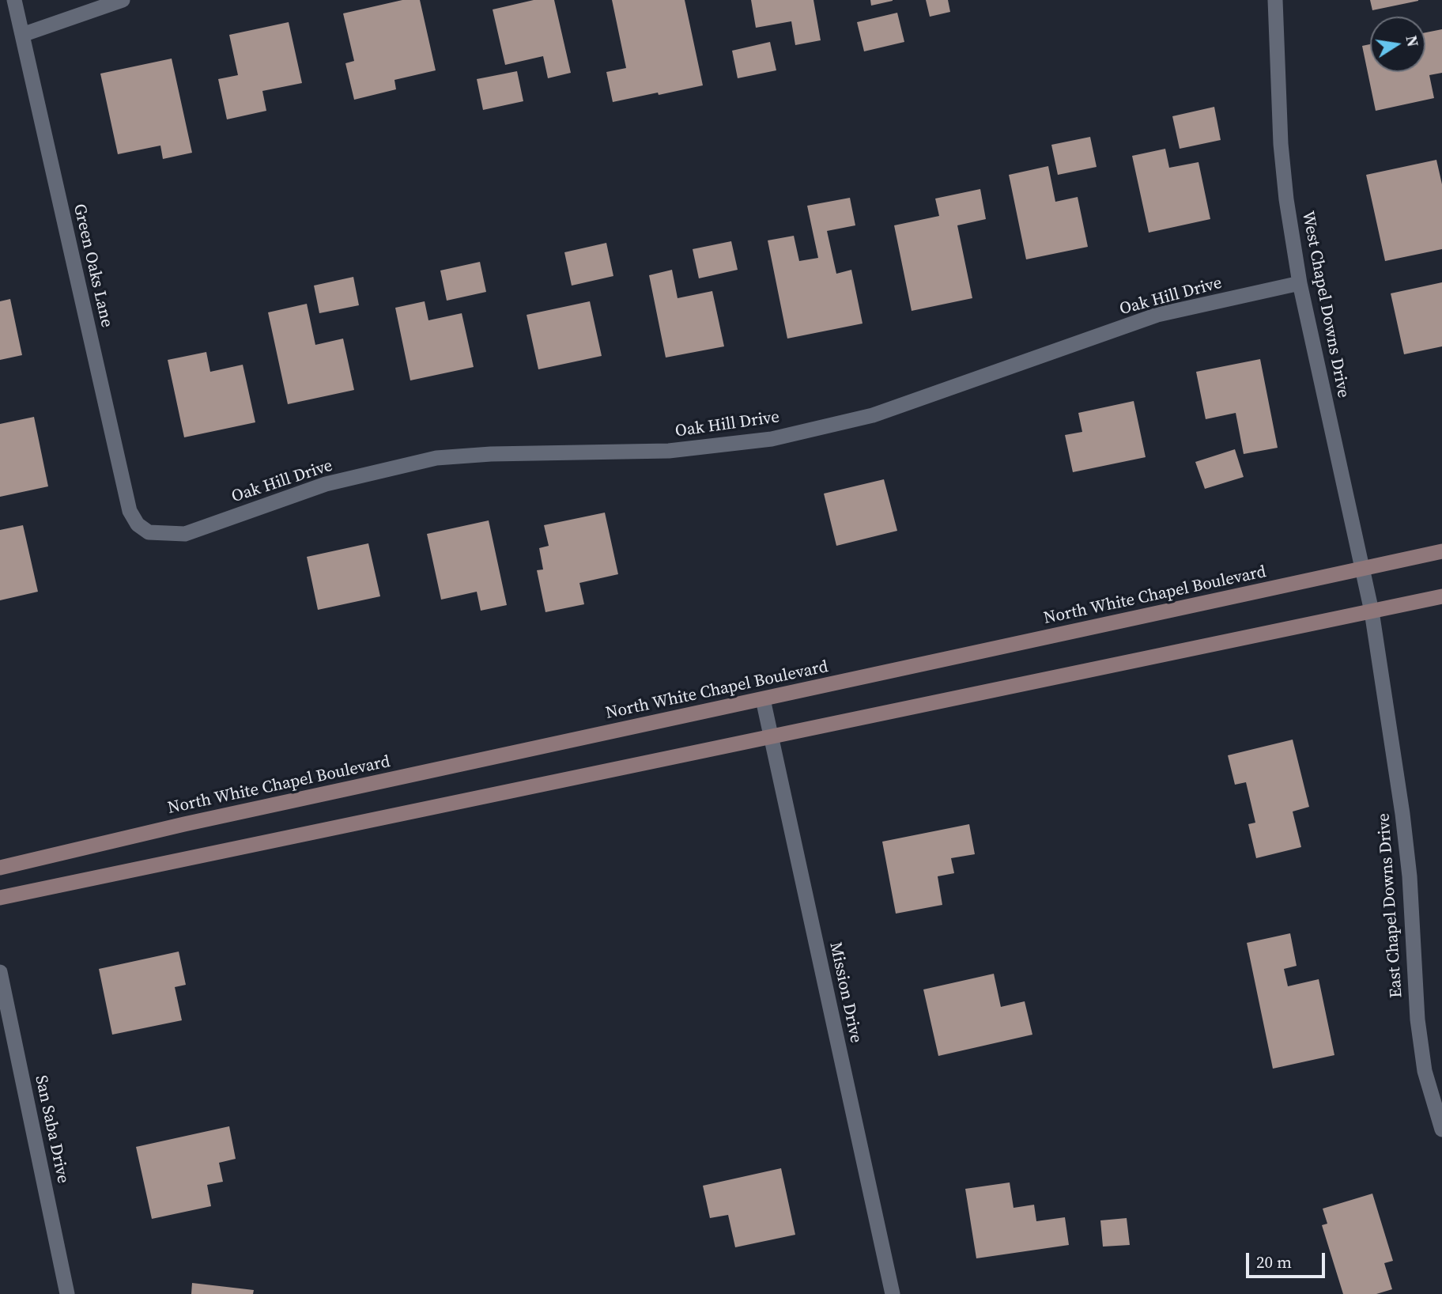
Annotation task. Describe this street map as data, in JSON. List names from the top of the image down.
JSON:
{
  "streets": {
    "main road": ["North White Chapel Boulevard"],
    "street": [
      "Green Oaks Lane",
      "Oak Hill Drive",
      "West Chapel Downs Drive",
      "East Chapel Downs Drive",
      "Mission Drive",
      "San Saba Drive"
    ]
  },
  "crossings": [
    ["Green Oaks Lane", "Oak Hill Drive"],
    ["Oak Hill Drive", "West Chapel Downs Drive"],
    ["West Chapel Downs Drive", "North White Chapel Boulevard"],
    ["West Chapel Downs Drive", "East Chapel Downs Drive"],
    ["North White Chapel Boulevard", "Mission Drive"]
  ],
  "scale_bar": "20 m",
  "north": "right"
}
